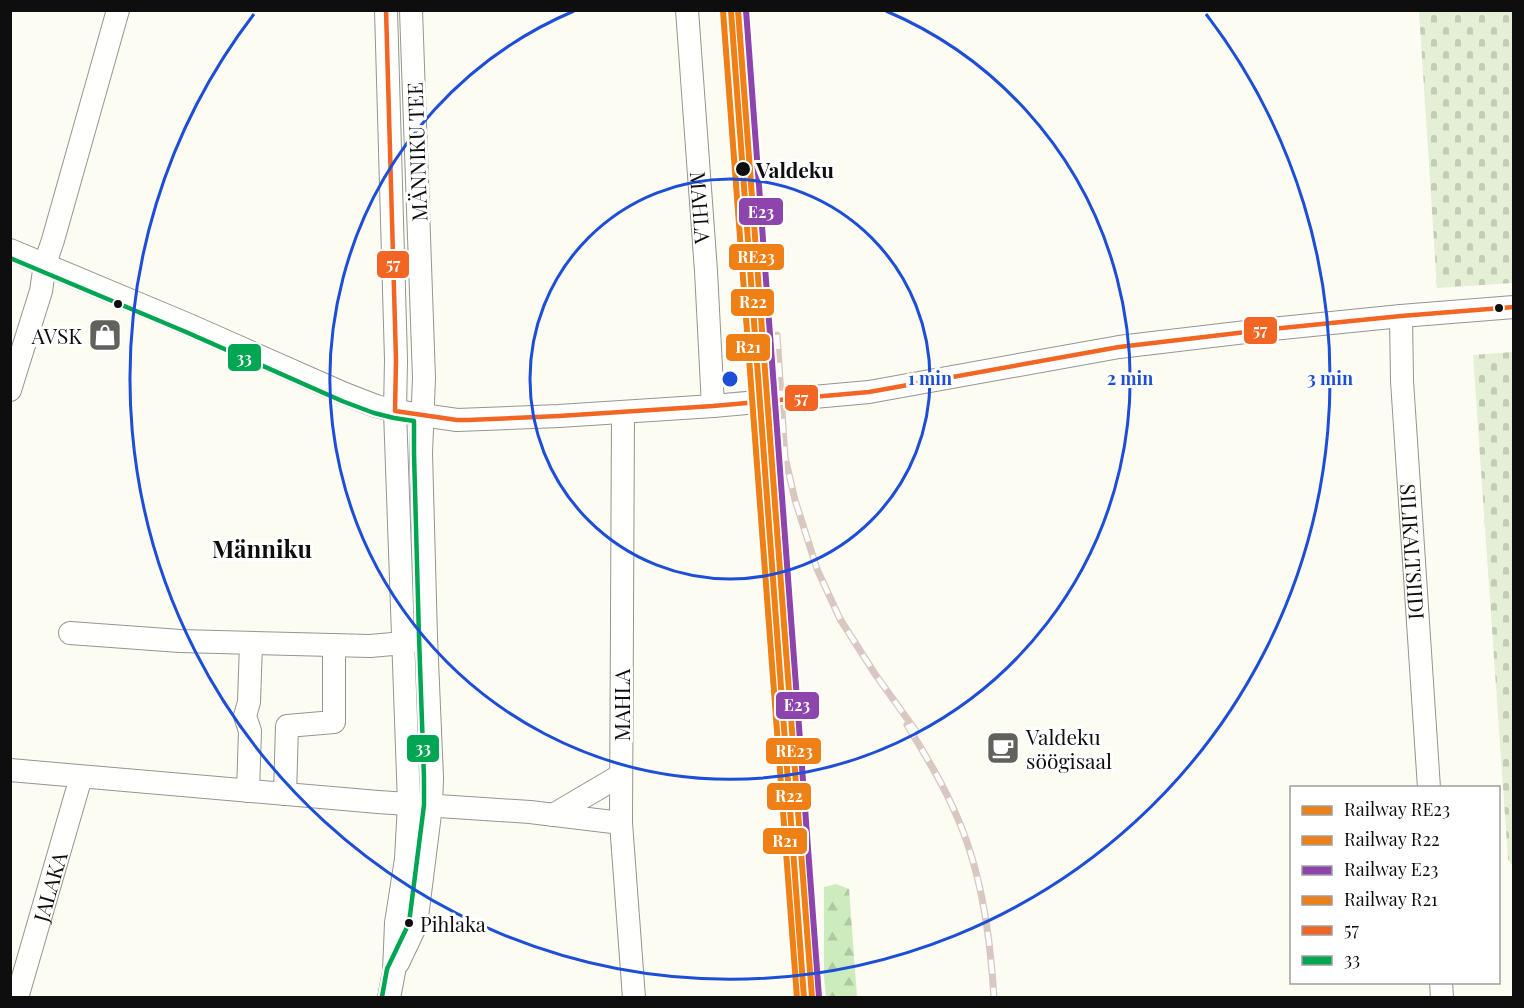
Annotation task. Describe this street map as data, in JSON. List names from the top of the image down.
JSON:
{
  "streets": {
    "street": [
      "MÄNNIKU TEE",
      "MAHLA",
      "SILIKALTSIIDI",
      "JALAKA"
    ]
  },
  "districts": ["Männiku"],
  "places": {
    "other": ["Valdeku", "Pihlaka"],
    "shop": ["AVSK"],
    "cafe": ["Valdeku söögisaal"]
  },
  "lines": [
    "rail line RE23",
    "rail line E23",
    "transit line 57",
    "rail line R22",
    "rail line R21",
    "transit line 33"
  ],
  "legend": [
    "Railway RE23",
    "Railway R22",
    "Railway E23",
    "Railway R21",
    "57",
    "33"
  ],
  "rings": ["1 min", "2 min", "3 min"]
}
